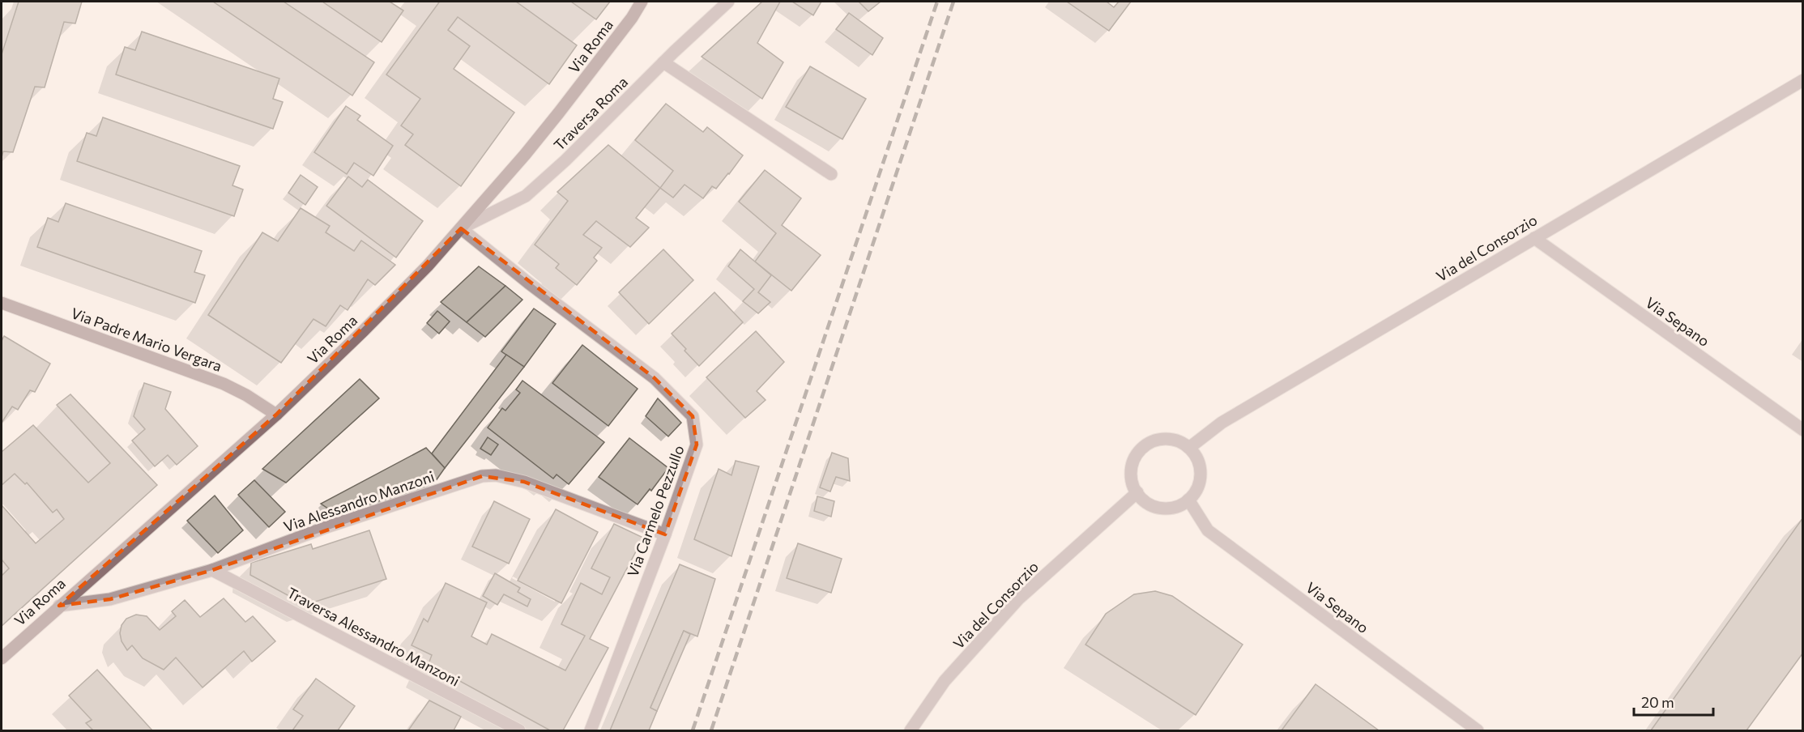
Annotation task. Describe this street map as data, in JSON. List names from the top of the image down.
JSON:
{
  "streets": {
    "street": [
      "Via Roma",
      "Traversa Roma",
      "Via del Consorzio",
      "Via Sepano",
      "Via Padre Mario Vergara",
      "Via Alessandro Manzoni",
      "Via Carmelo Pezzullo",
      "Traversa Alessandro Manzoni"
    ]
  },
  "crossings": [
    ["Via Roma", "Traversa Roma"],
    ["Via Roma", "Via Padre Mario Vergara"],
    ["Via Roma", "Via Alessandro Manzoni"],
    ["Via Roma", "Via Carmelo Pezzullo"],
    ["Traversa Roma", "Via Carmelo Pezzullo"],
    ["Via del Consorzio", "Via Sepano"],
    ["Via Alessandro Manzoni", "Via Carmelo Pezzullo"],
    ["Via Alessandro Manzoni", "Traversa Alessandro Manzoni"]
  ],
  "scale_bar": "20 m"
}
